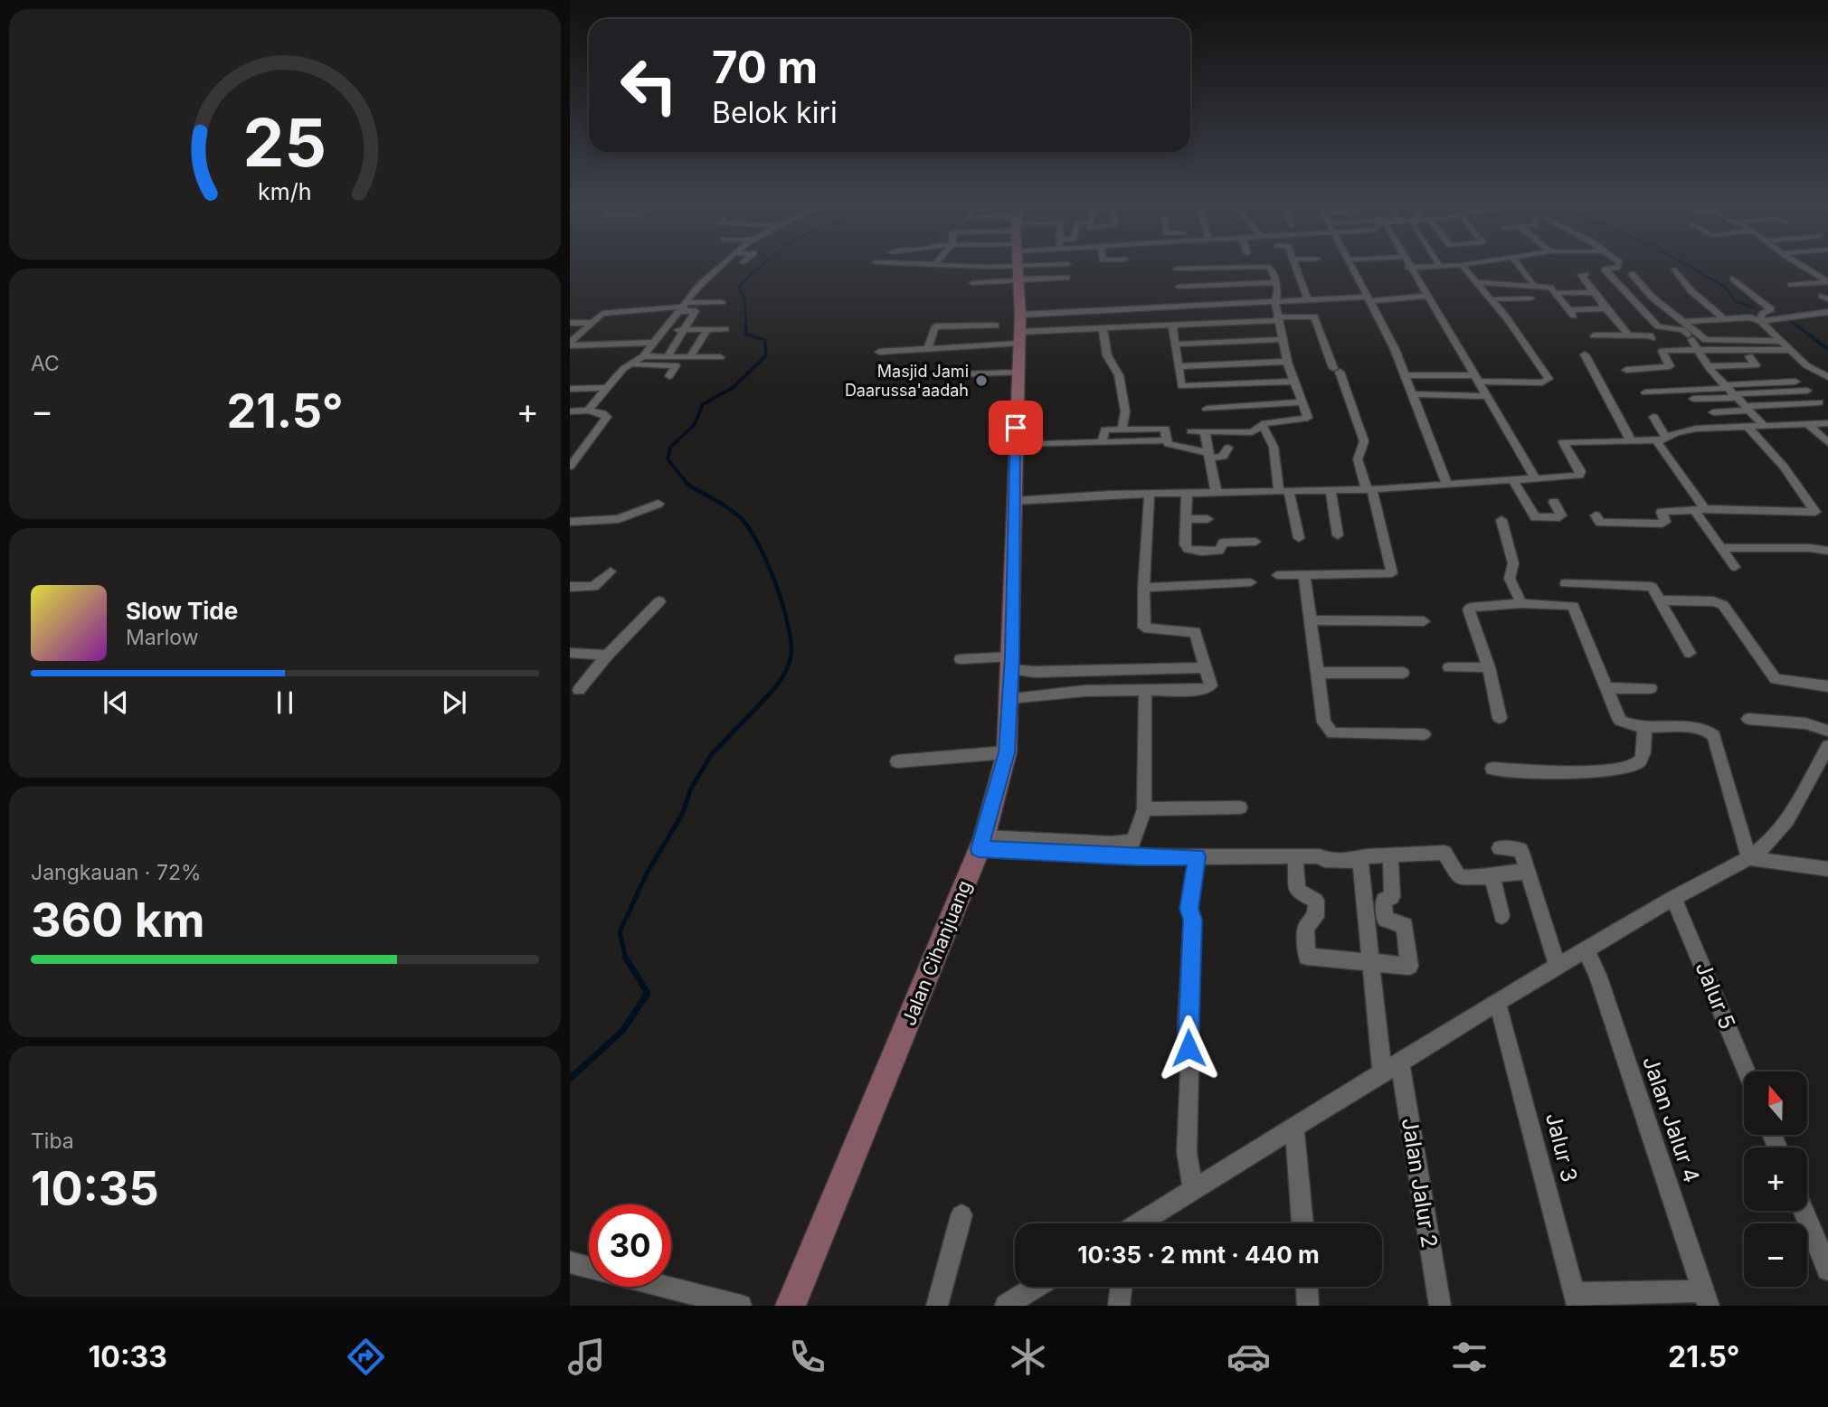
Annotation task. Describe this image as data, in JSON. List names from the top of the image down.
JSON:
{
  "streets": {
    "main road": ["Jalan Cihanjuang"],
    "street": [
      "Jalur 5",
      "Jalan Jalur 4",
      "Jalur 3",
      "Jalan Jalur 2"
    ]
  },
  "places": ["Masjid Jami Daarussa'aadah"],
  "north": "top",
  "page": {
    "turn": ["70 m", "Belok kiri"],
    "tile": [
      "AC",
      ["Jangkauan · 72%", "360 km"],
      ["Tiba", "10:35"]
    ],
    "heat": ["−", "21.5°", "+"],
    "song": ["Slow Tide", "Marlow"],
    "map_buttons": ["+", "−"],
    "limit": "30",
    "trip": "10:35 · 2 mnt · 440 m",
    "tabs": ["10:33", "21.5°"],
    "gauge": ["25", "km/h"]
  }
}
